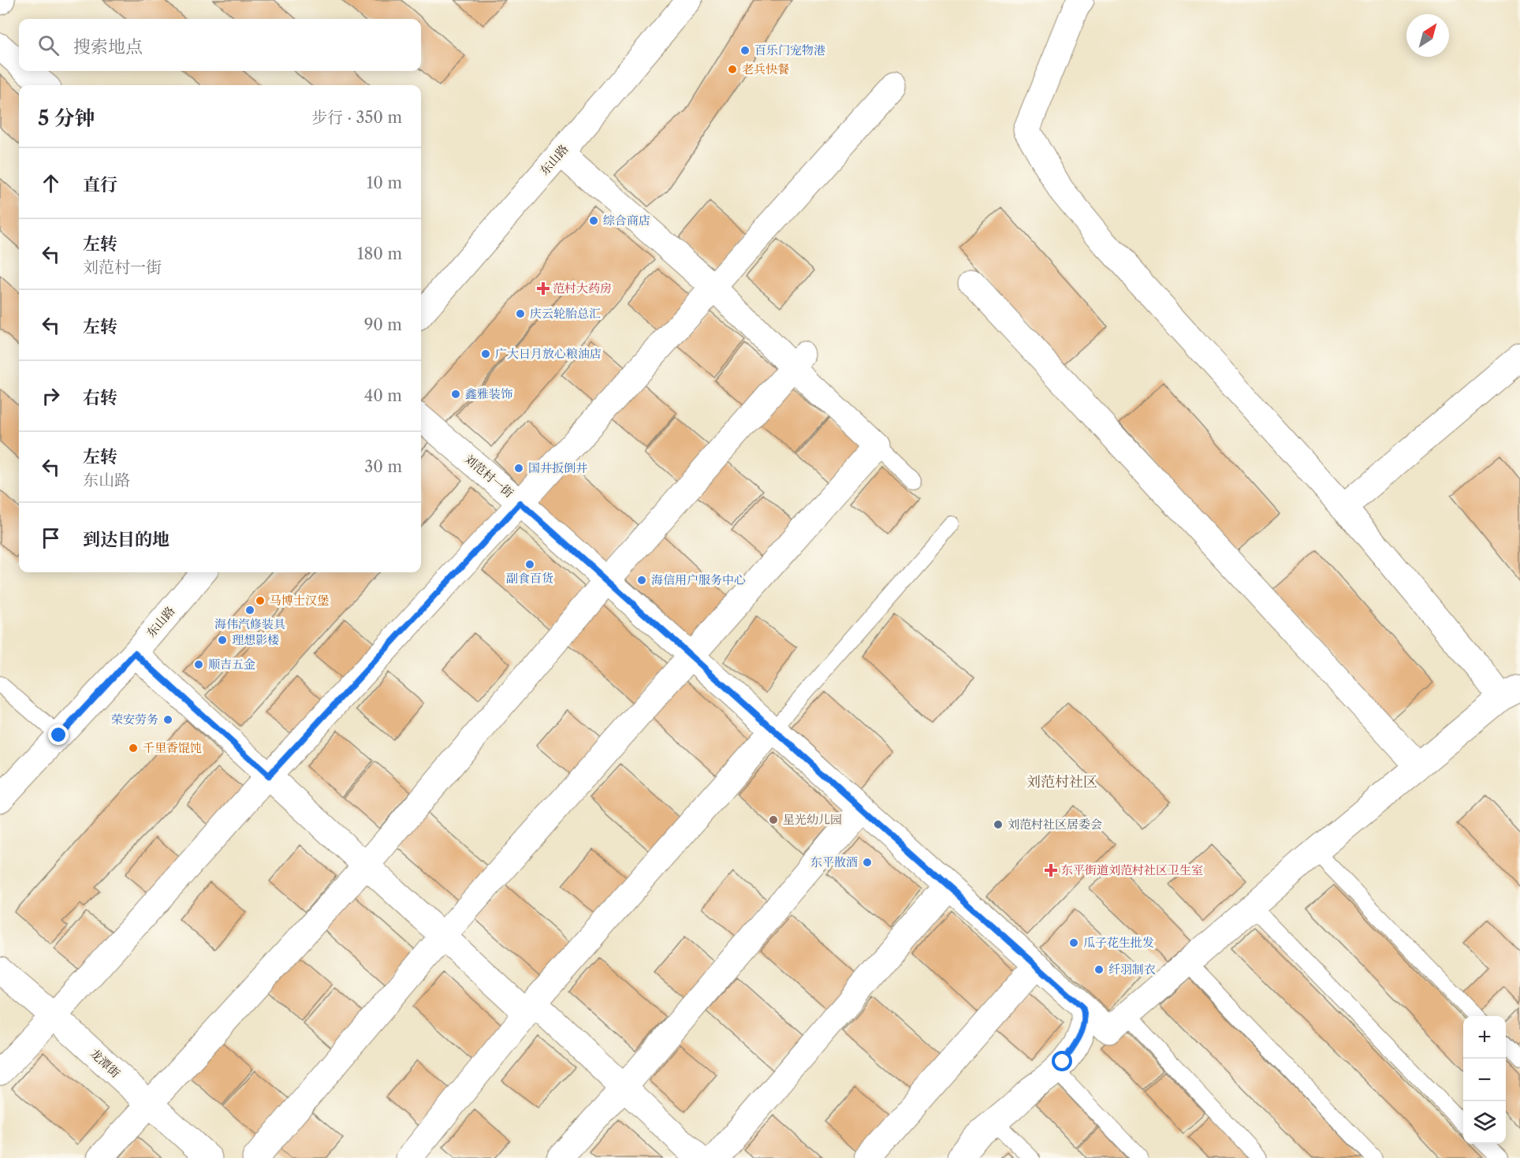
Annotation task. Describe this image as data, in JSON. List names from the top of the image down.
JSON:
{
  "streets": {
    "street": ["东山路", "刘范村一街", "龙潭街"]
  },
  "districts": ["刘范村社区"],
  "places": {
    "other": [
      "百乐门宠物港",
      "老兵快餐",
      "综合商店",
      "庆云轮胎总汇",
      "广大日月放心粮油店",
      "鑫雅装饰",
      "国井扳倒井",
      "副食百货",
      "海信用户服务中心",
      "马博士汉堡",
      "海伟汽修装具",
      "理想影楼",
      "顺吉五金",
      "荣安劳务",
      "千里香馄饨",
      "星光幼儿园",
      "刘范村社区居委会",
      "东平散酒",
      "瓜子花生批发",
      "纤羽制衣"
    ],
    "health": ["范村大药房", "东平街道刘范村社区卫生室"]
  },
  "north": "top right",
  "page": {
    "search": "搜索地点",
    "heading": ["5 分钟", "步行 · 350 m"],
    "list": [
      ["直行", "10 m"],
      ["左转", "刘范村一街", "180 m"],
      ["左转", "90 m"],
      ["右转", "40 m"],
      ["左转", "东山路", "30 m"],
      "到达目的地"
    ],
    "map_buttons": ["+", "−"]
  }
}
